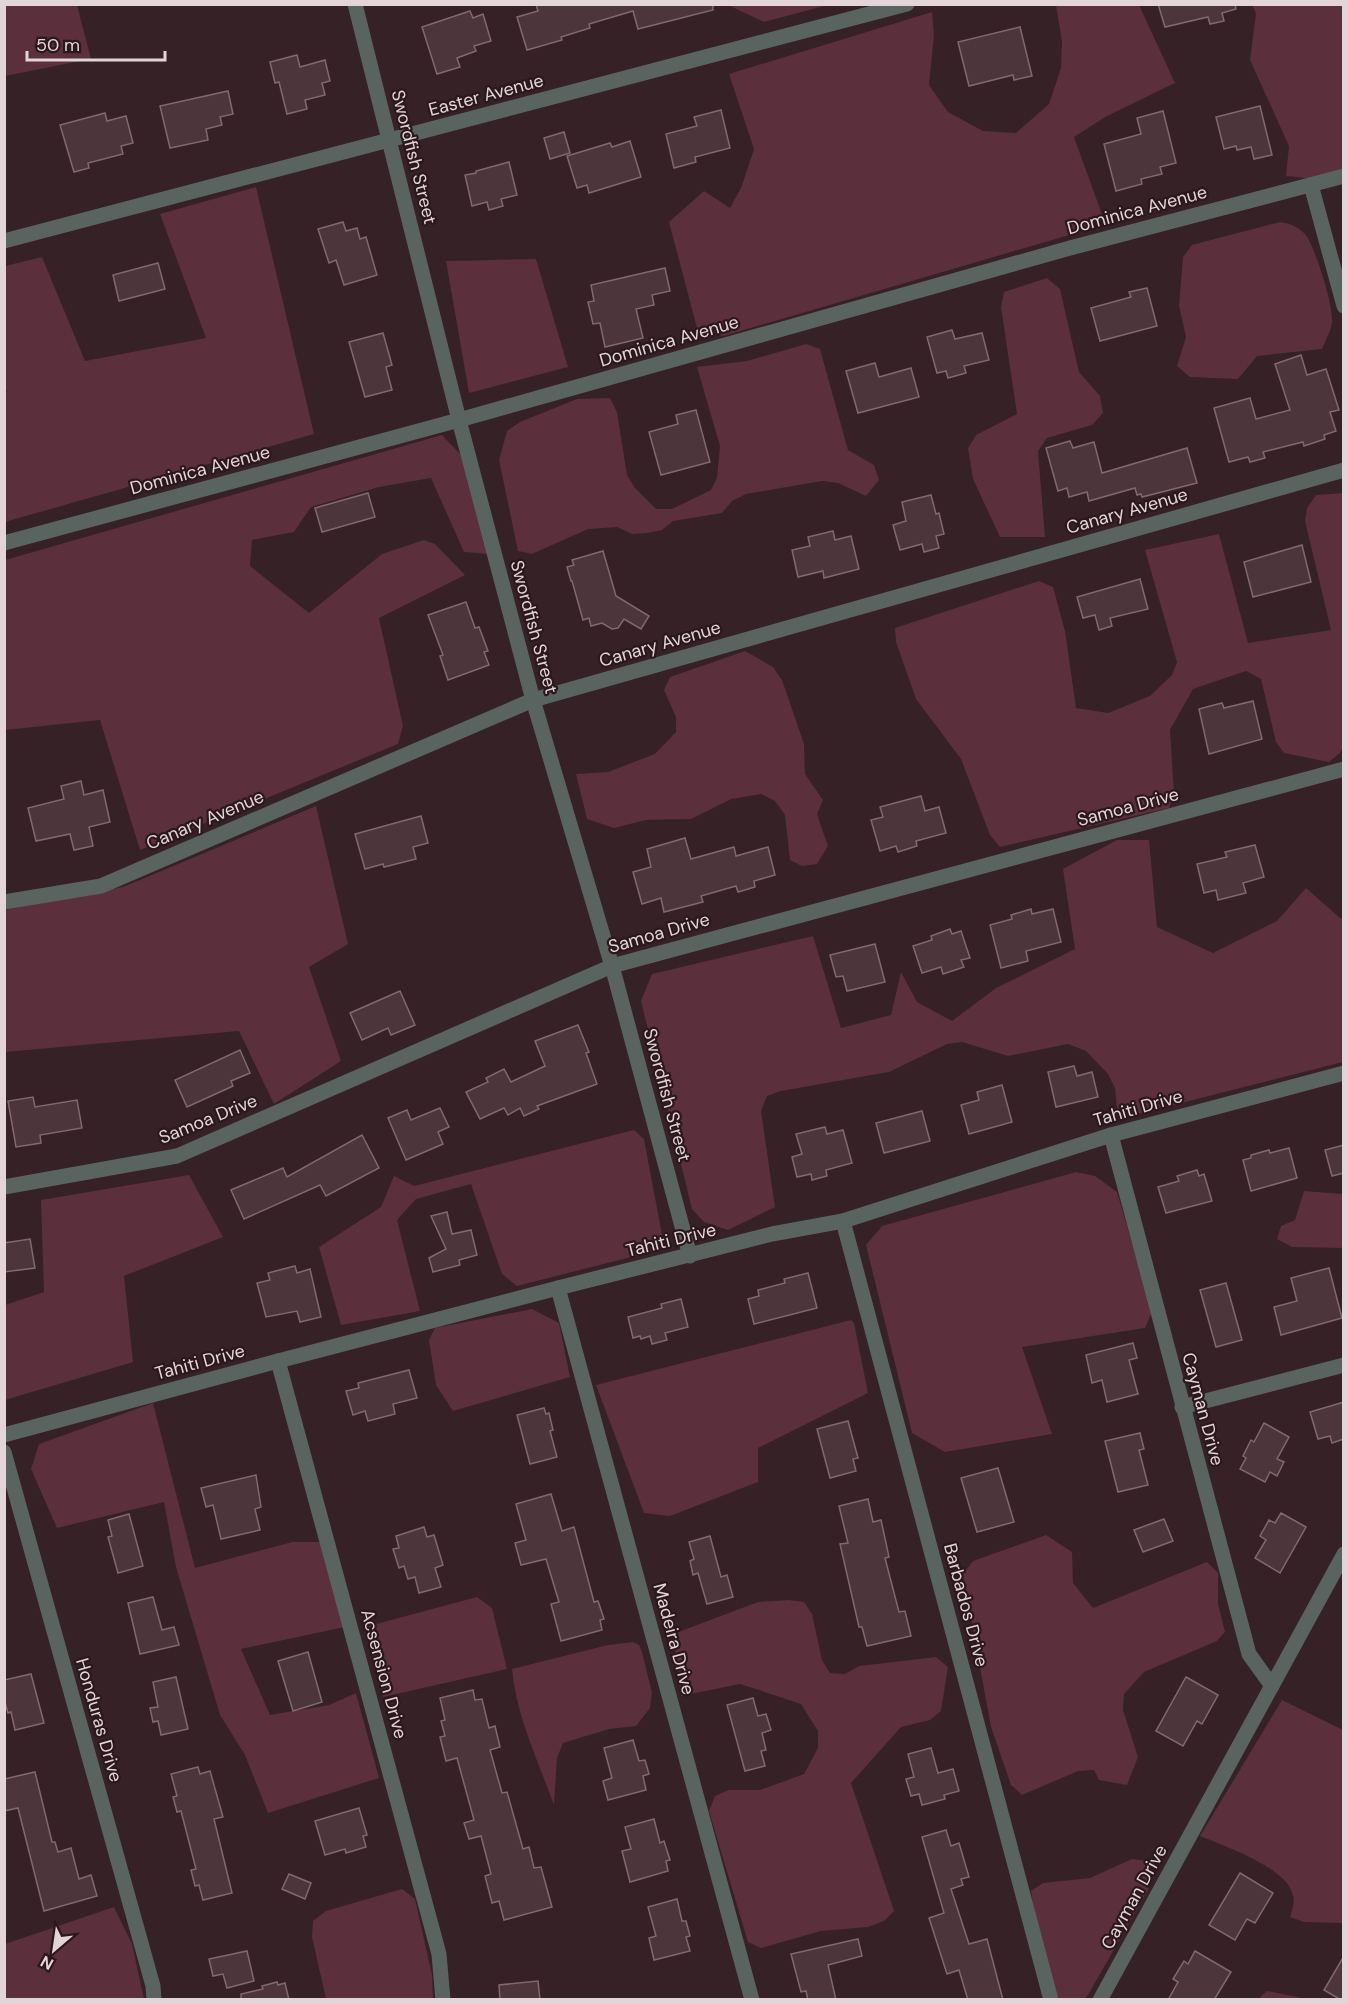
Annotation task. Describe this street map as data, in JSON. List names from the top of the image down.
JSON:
{
  "streets": {
    "street": [
      "Easter Avenue",
      "Swordfish Street",
      "Dominica Avenue",
      "Canary Avenue",
      "Samoa Drive",
      "Tahiti Drive",
      "Cayman Drive",
      "Barbados Drive",
      "Madeira Drive",
      "Acsension Drive",
      "Honduras Drive"
    ]
  },
  "crossings": [
    ["Easter Avenue", "Swordfish Street"],
    ["Swordfish Street", "Dominica Avenue"],
    ["Swordfish Street", "Canary Avenue"],
    ["Swordfish Street", "Samoa Drive"],
    ["Swordfish Street", "Tahiti Drive"],
    ["Tahiti Drive", "Cayman Drive"],
    ["Tahiti Drive", "Barbados Drive"],
    ["Tahiti Drive", "Madeira Drive"],
    ["Tahiti Drive", "Acsension Drive"]
  ],
  "scale_bar": "50 m",
  "north": "bottom left"
}
